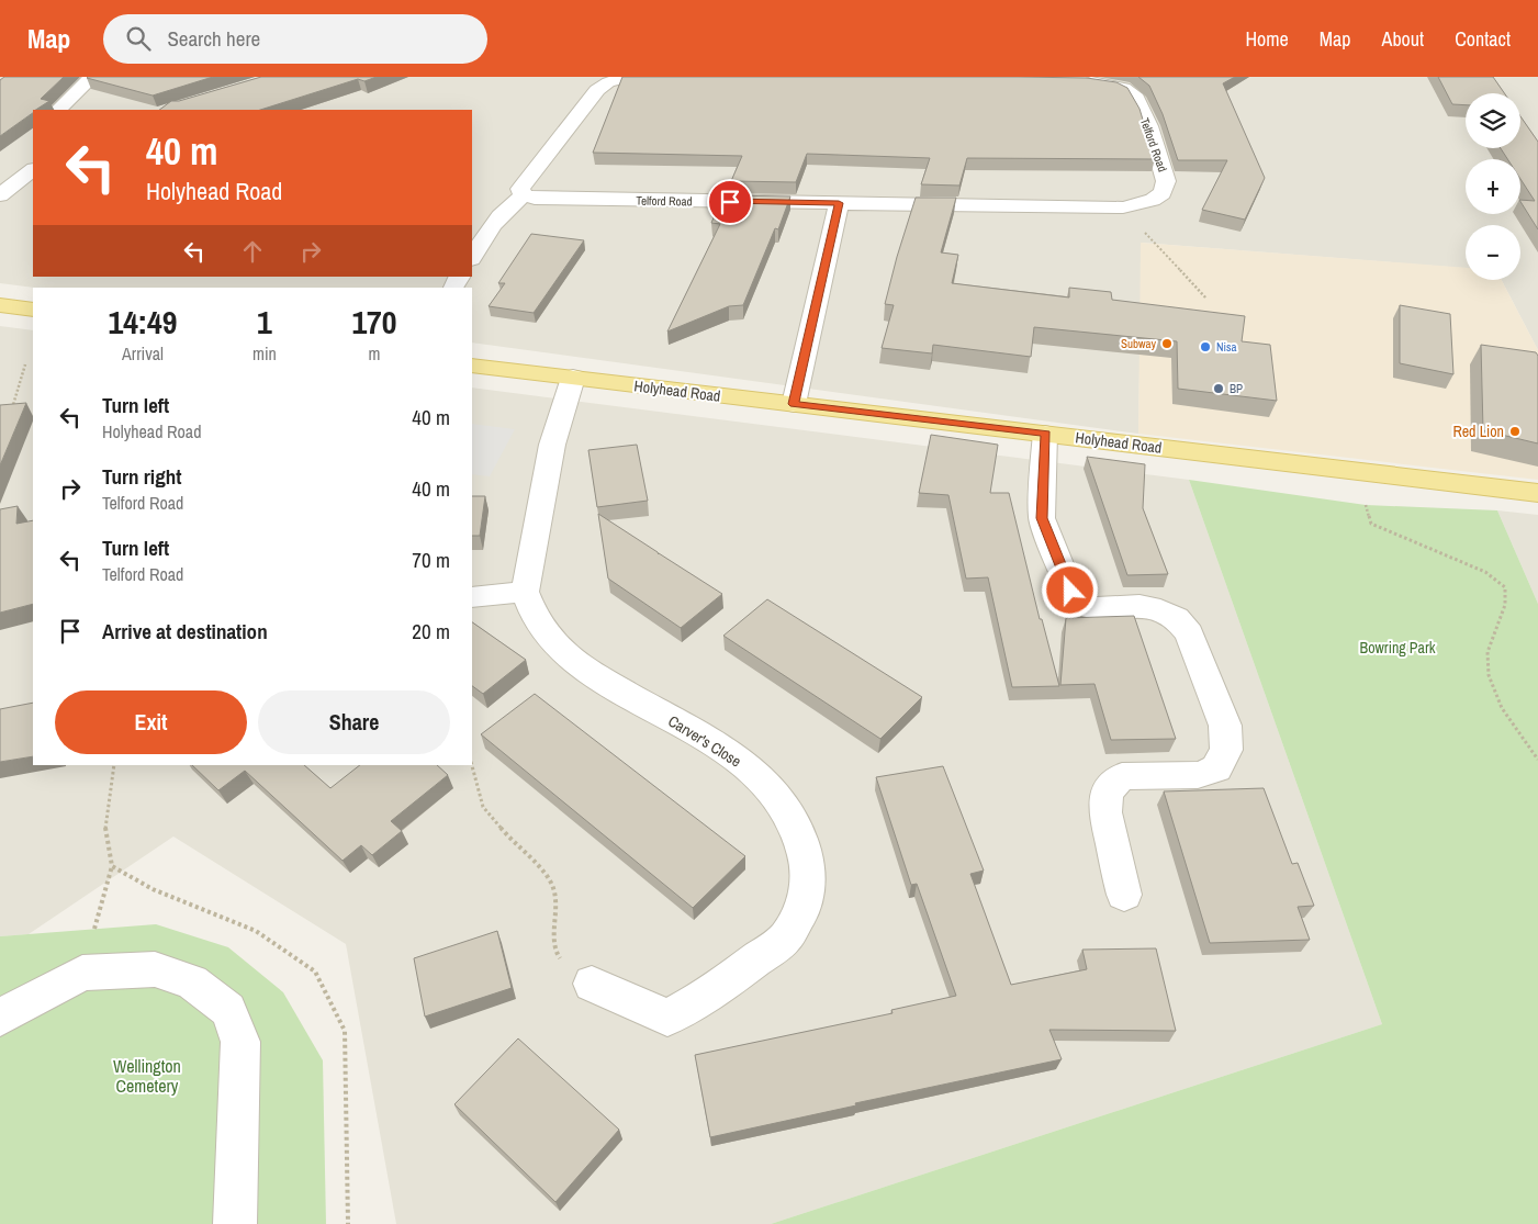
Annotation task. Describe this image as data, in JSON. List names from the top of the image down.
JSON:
{
  "streets": {
    "main road": ["Holyhead Road"],
    "street": ["Telford Road", "Carver's Close"]
  },
  "parks": ["Bowring Park", "Wellington Cemetery"],
  "places": [
    "Subway",
    "Nisa",
    "BP",
    "Red Lion"
  ],
  "page": {
    "header": "Map",
    "search": "Search here",
    "nav": [
      "Home",
      "Map",
      "About",
      "Contact"
    ],
    "map_buttons": ["+", "−"],
    "turn": ["40 m", "Holyhead Road"],
    "eta": [
      "14:49",
      "Arrival",
      "1",
      "min",
      "170",
      "m"
    ],
    "list": [
      {
        "name": "Turn left",
        "note": "Holyhead Road",
        "value": "40 m"
      },
      {
        "name": "Turn right",
        "note": "Telford Road",
        "value": "40 m"
      },
      {
        "name": "Turn left",
        "note": "Telford Road",
        "value": "70 m"
      },
      {
        "name": "Arrive at destination",
        "value": "20 m"
      }
    ],
    "buttons": ["Exit", "Share"]
  }
}
